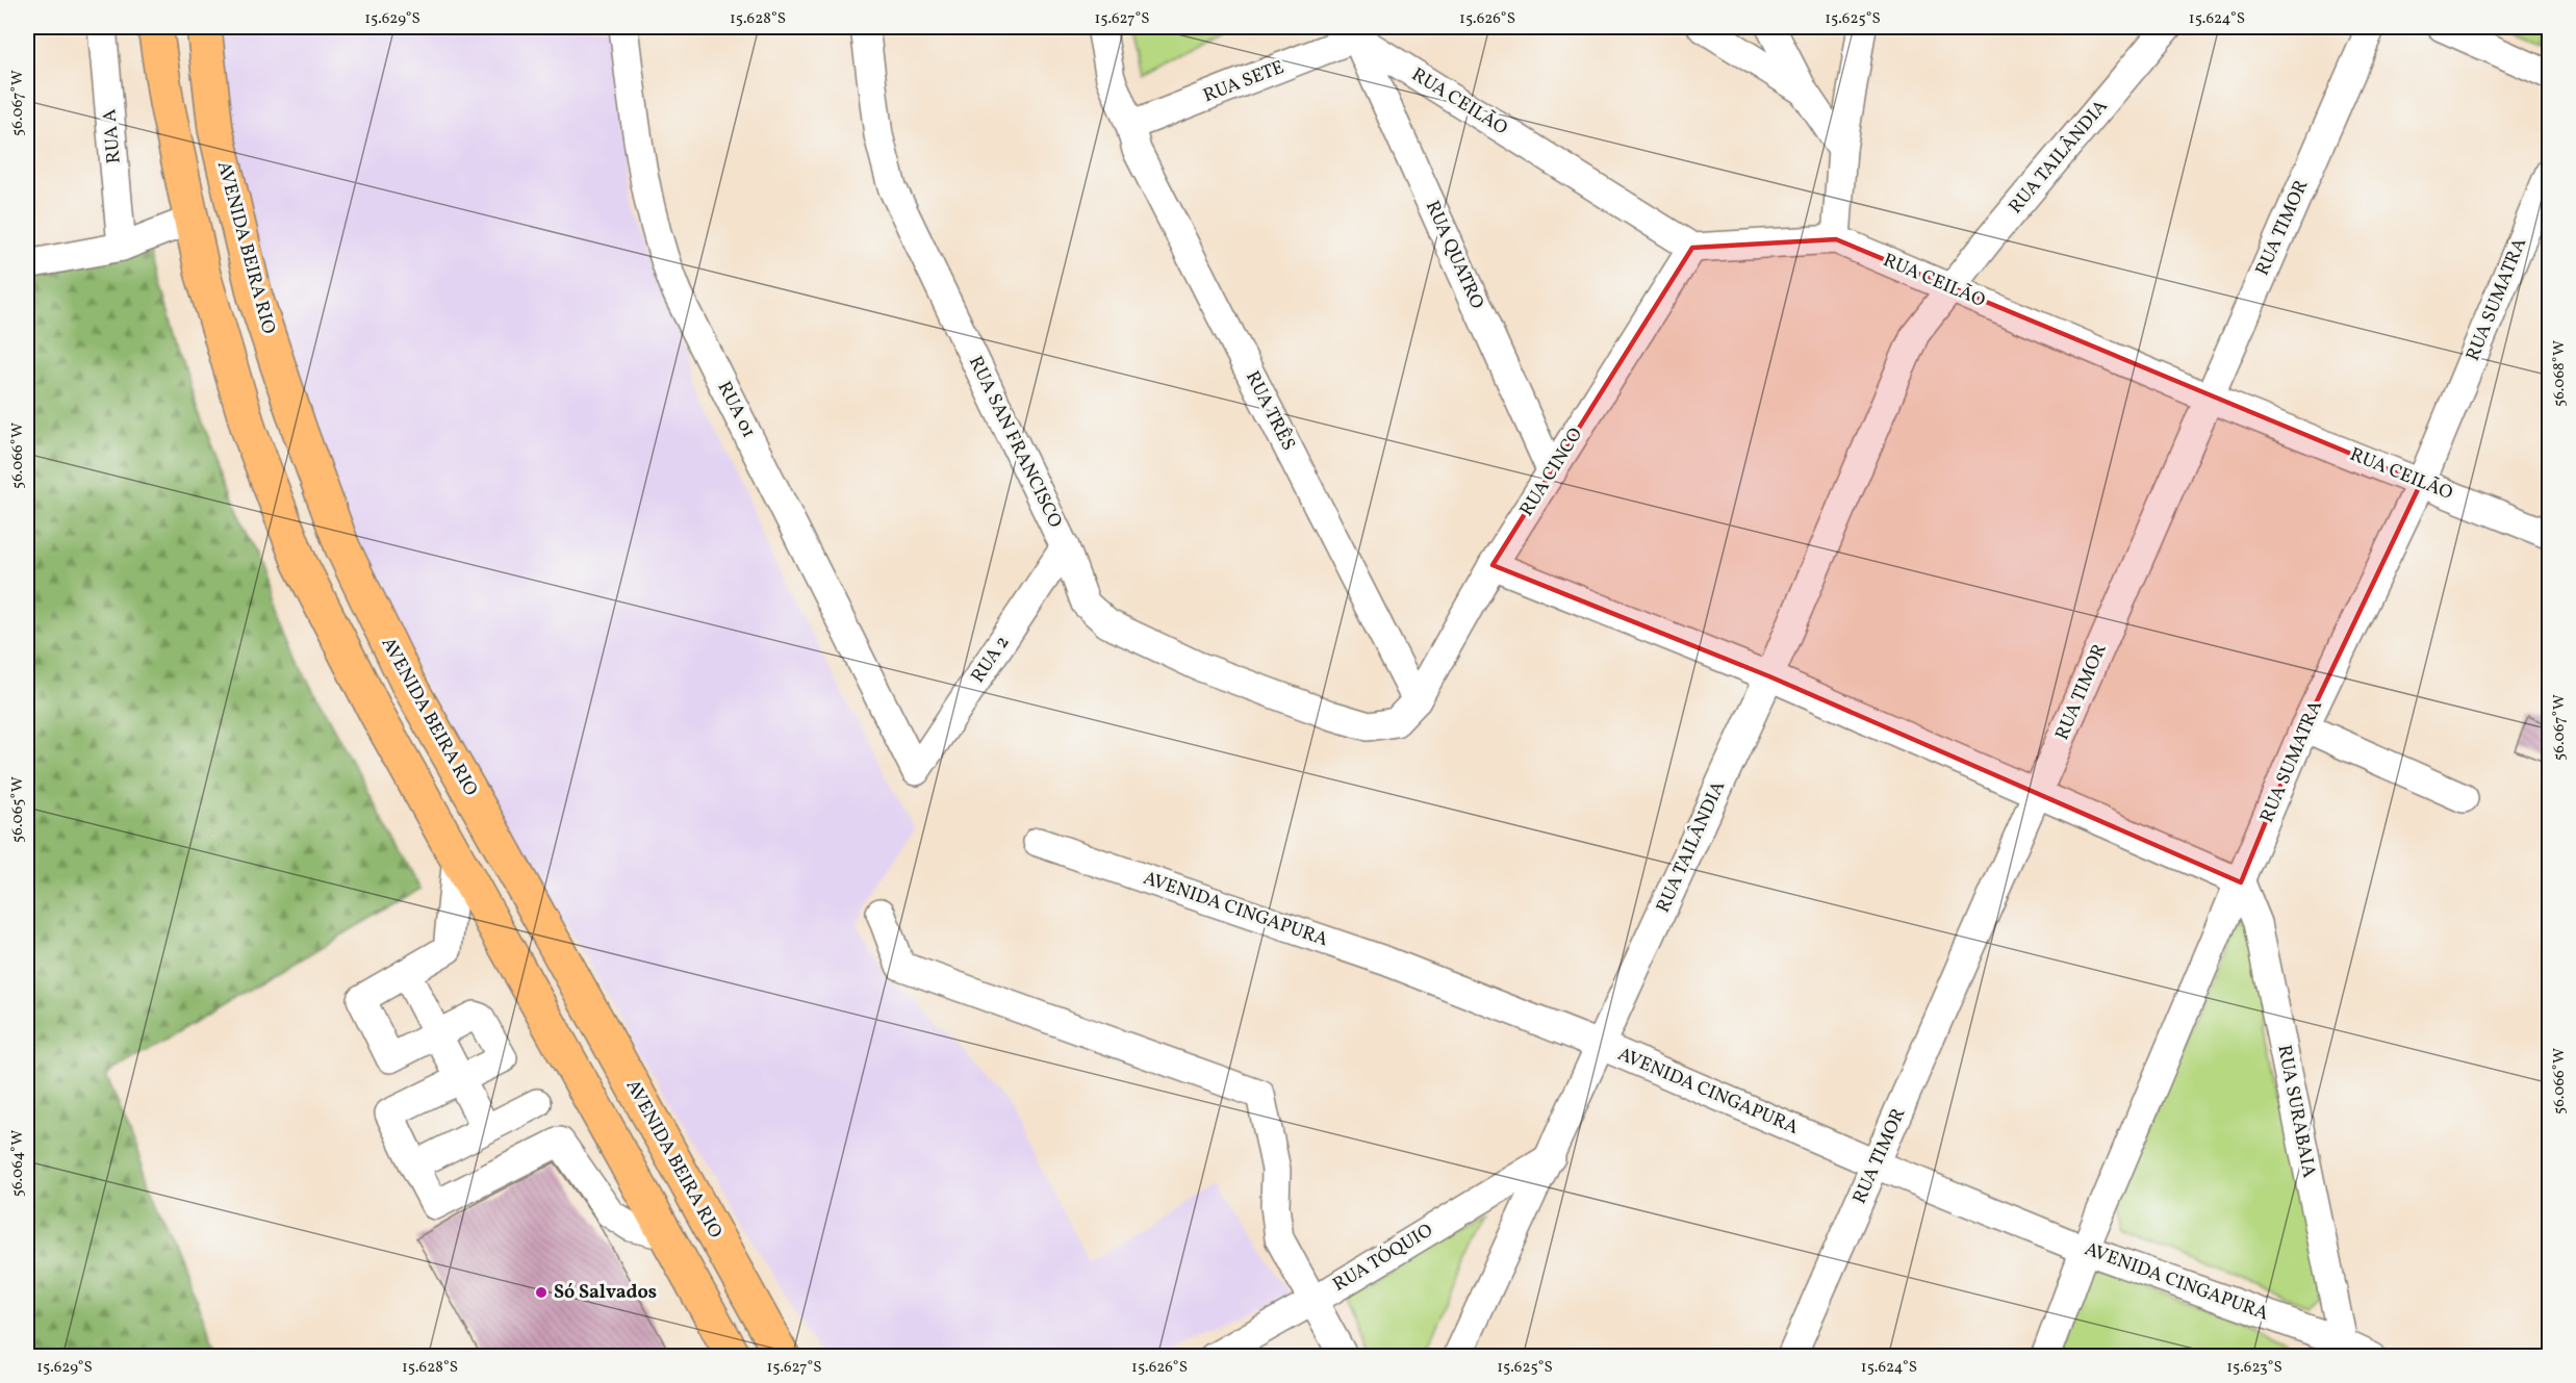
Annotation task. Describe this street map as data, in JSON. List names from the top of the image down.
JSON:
{
  "streets": {
    "main road": ["AVENIDA BEIRA RIO"],
    "street": [
      "RUA SETE",
      "RUA CEILÃO",
      "RUA A",
      "RUA TAILÂNDIA",
      "RUA TIMOR",
      "RUA QUATRO",
      "RUA SUMATRA",
      "RUA 01",
      "RUA TRÊS",
      "RUA SAN FRANCISCO",
      "RUA CINCO",
      "RUA 2",
      "AVENIDA CINGAPURA",
      "RUA SURABAIA",
      "RUA TÓQUIO"
    ]
  },
  "crossings": [
    ["RUA SETE", "RUA CEILÃO"],
    ["RUA SETE", "RUA QUATRO"],
    ["RUA SETE", "RUA TRÊS"],
    ["RUA CEILÃO", "RUA TAILÂNDIA"],
    ["RUA CEILÃO", "RUA TIMOR"],
    ["RUA CEILÃO", "RUA QUATRO"],
    ["RUA CEILÃO", "RUA SUMATRA"],
    ["RUA CEILÃO", "RUA CINCO"],
    ["RUA TAILÂNDIA", "AVENIDA CINGAPURA"],
    ["RUA TAILÂNDIA", "RUA TÓQUIO"],
    ["RUA TIMOR", "AVENIDA CINGAPURA"],
    ["RUA QUATRO", "RUA CINCO"],
    ["RUA SUMATRA", "AVENIDA CINGAPURA"],
    ["RUA SUMATRA", "RUA SURABAIA"],
    ["RUA 01", "RUA 2"],
    ["RUA TRÊS", "RUA SAN FRANCISCO"],
    ["RUA TRÊS", "RUA CINCO"],
    ["RUA SAN FRANCISCO", "RUA CINCO"],
    ["RUA SAN FRANCISCO", "RUA 2"],
    ["AVENIDA CINGAPURA", "RUA SURABAIA"]
  ],
  "places": ["Só Salvados"],
  "coordinates": [
    "15.629°S",
    "15.628°S",
    "15.627°S",
    "15.626°S",
    "15.625°S",
    "15.624°S",
    "56.067°W",
    "56.068°W",
    "56.066°W",
    "56.065°W",
    "56.064°W",
    "15.623°S"
  ]
}
